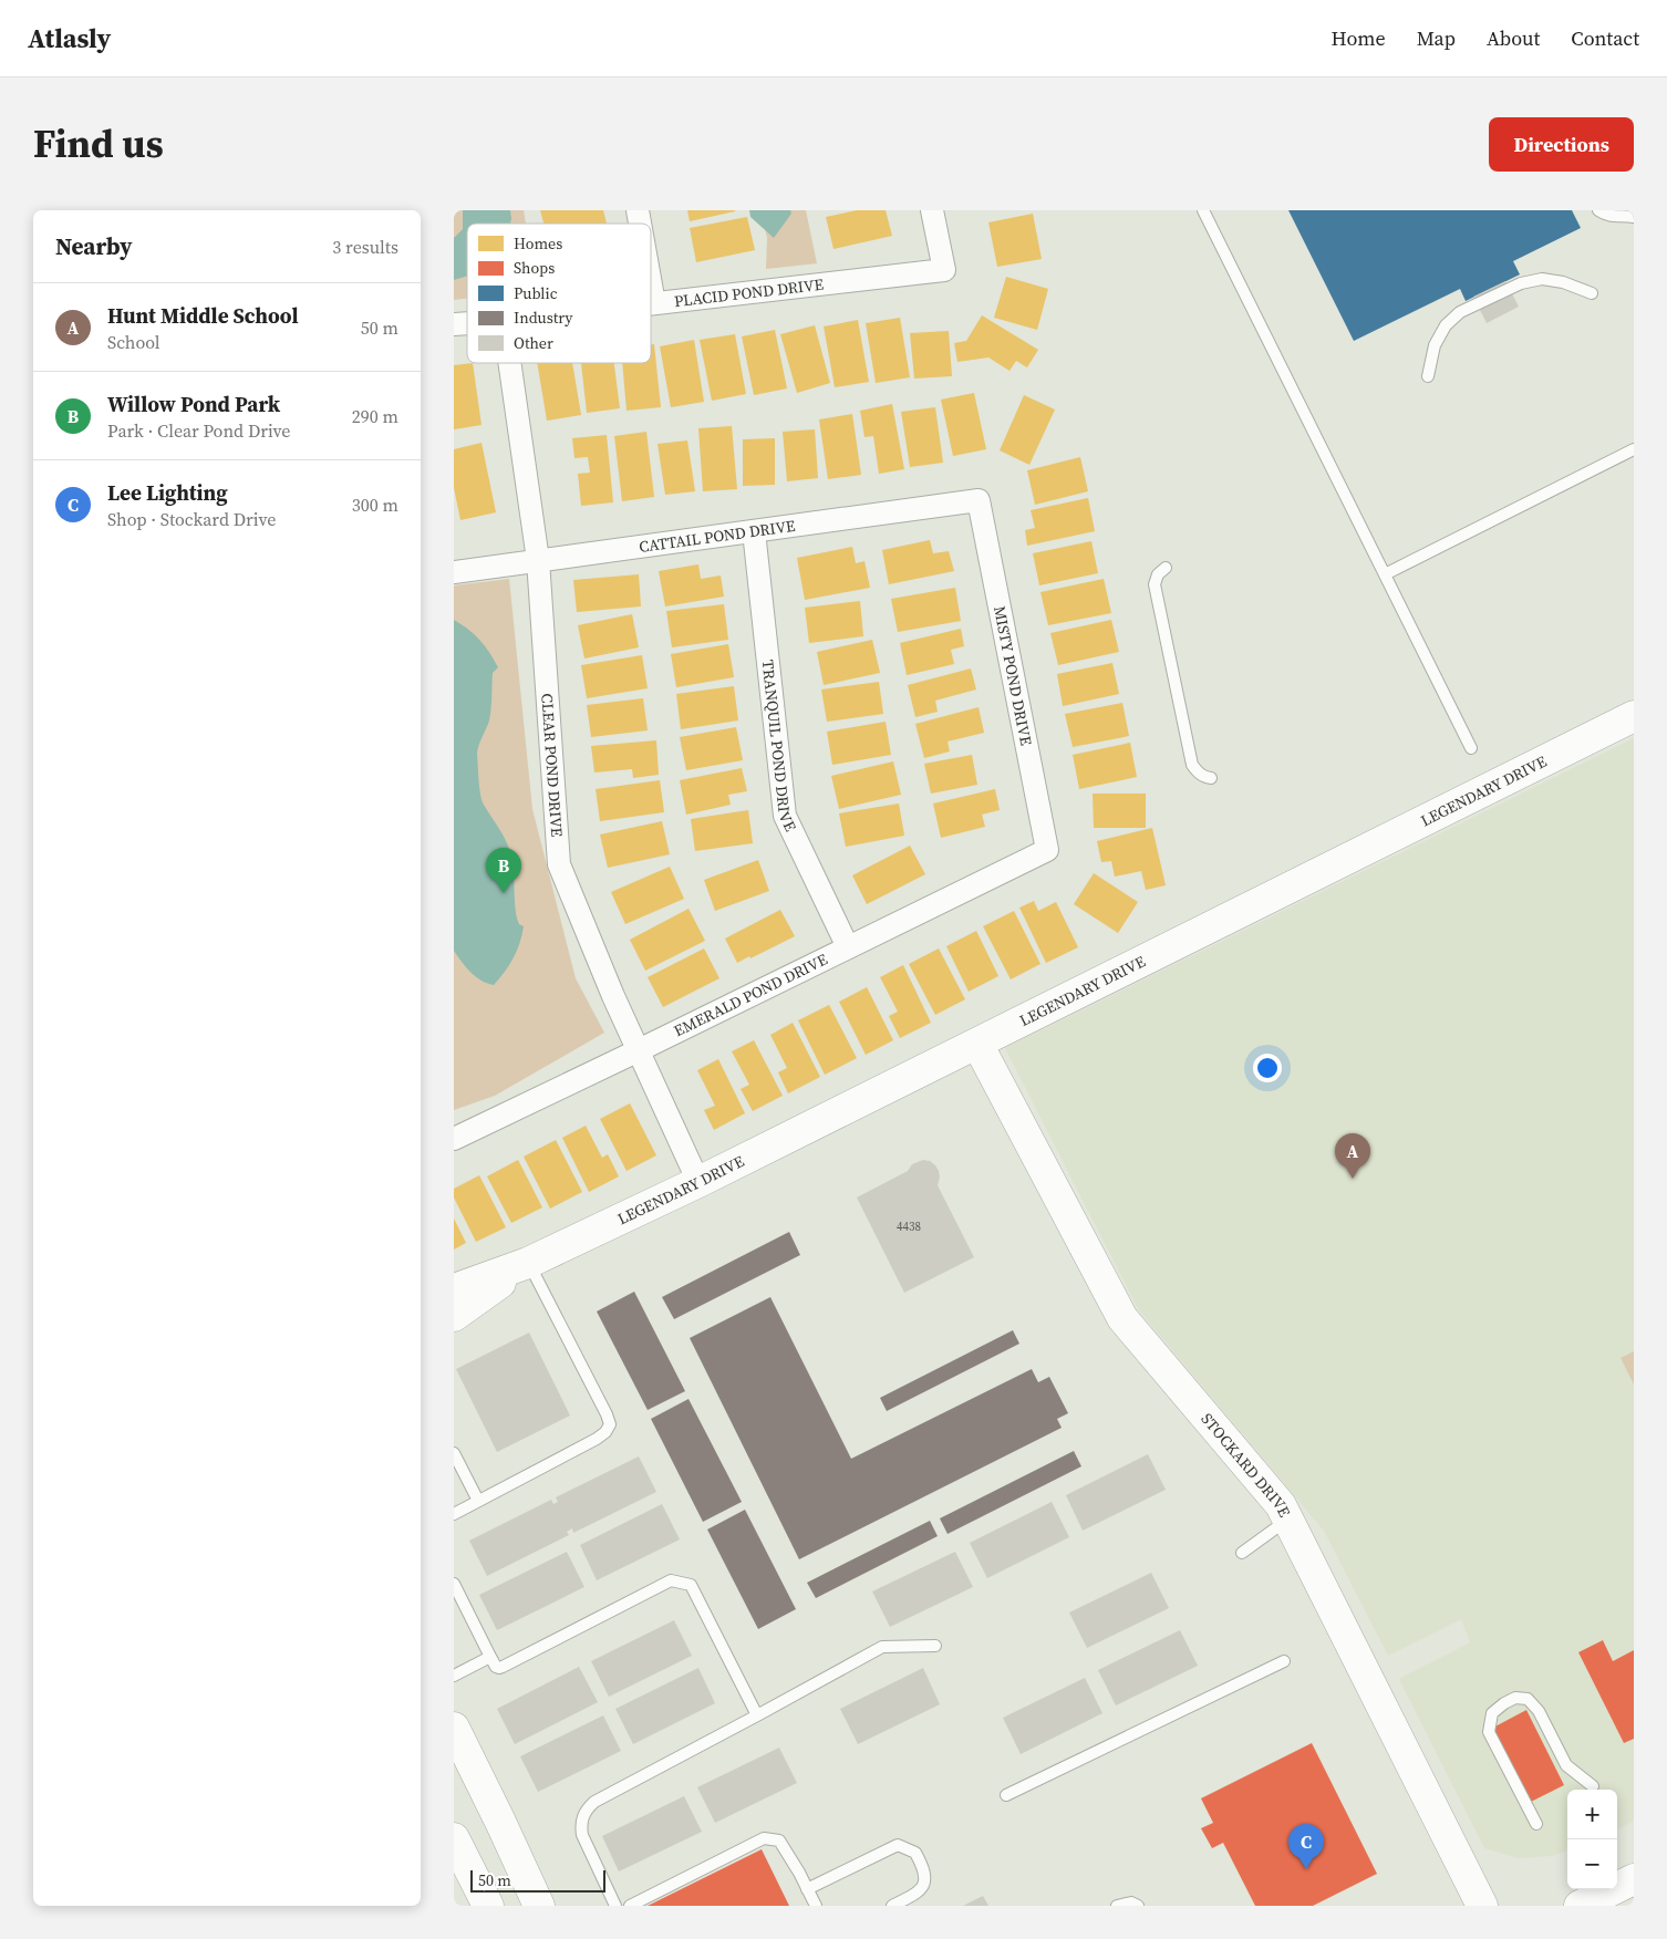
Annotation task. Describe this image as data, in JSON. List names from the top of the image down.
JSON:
{
  "streets": {
    "street": [
      "PLACID POND DRIVE",
      "CATTAIL POND DRIVE",
      "MISTY POND DRIVE",
      "TRANQUIL POND DRIVE",
      "CLEAR POND DRIVE",
      "LEGENDARY DRIVE",
      "EMERALD POND DRIVE",
      "STOCKARD DRIVE"
    ]
  },
  "crossings": [
    ["CATTAIL POND DRIVE", "MISTY POND DRIVE"],
    ["CATTAIL POND DRIVE", "TRANQUIL POND DRIVE"],
    ["CATTAIL POND DRIVE", "CLEAR POND DRIVE"],
    ["MISTY POND DRIVE", "EMERALD POND DRIVE"],
    ["TRANQUIL POND DRIVE", "EMERALD POND DRIVE"],
    ["CLEAR POND DRIVE", "LEGENDARY DRIVE"],
    ["CLEAR POND DRIVE", "EMERALD POND DRIVE"],
    ["LEGENDARY DRIVE", "STOCKARD DRIVE"]
  ],
  "house_numbers": ["4438"],
  "legend": [
    "Homes",
    "Shops",
    "Public",
    "Industry",
    "Other"
  ],
  "scale_bar": "50 m",
  "page": {
    "header": "Atlasly",
    "nav": [
      "Home",
      "Map",
      "About",
      "Contact"
    ],
    "title": "Find us",
    "buttons": "Directions",
    "heading": ["Nearby", "3 results"],
    "list": [
      {
        "mark": "A",
        "name": "Hunt Middle School",
        "note": "School",
        "value": "50 m"
      },
      {
        "mark": "B",
        "name": "Willow Pond Park",
        "note": "Park · Clear Pond Drive",
        "value": "290 m"
      },
      {
        "mark": "C",
        "name": "Lee Lighting",
        "note": "Shop · Stockard Drive",
        "value": "300 m"
      }
    ],
    "pins": ["B", "A", "C"],
    "map_buttons": ["+", "−"],
    "scale": "50 m"
  }
}
